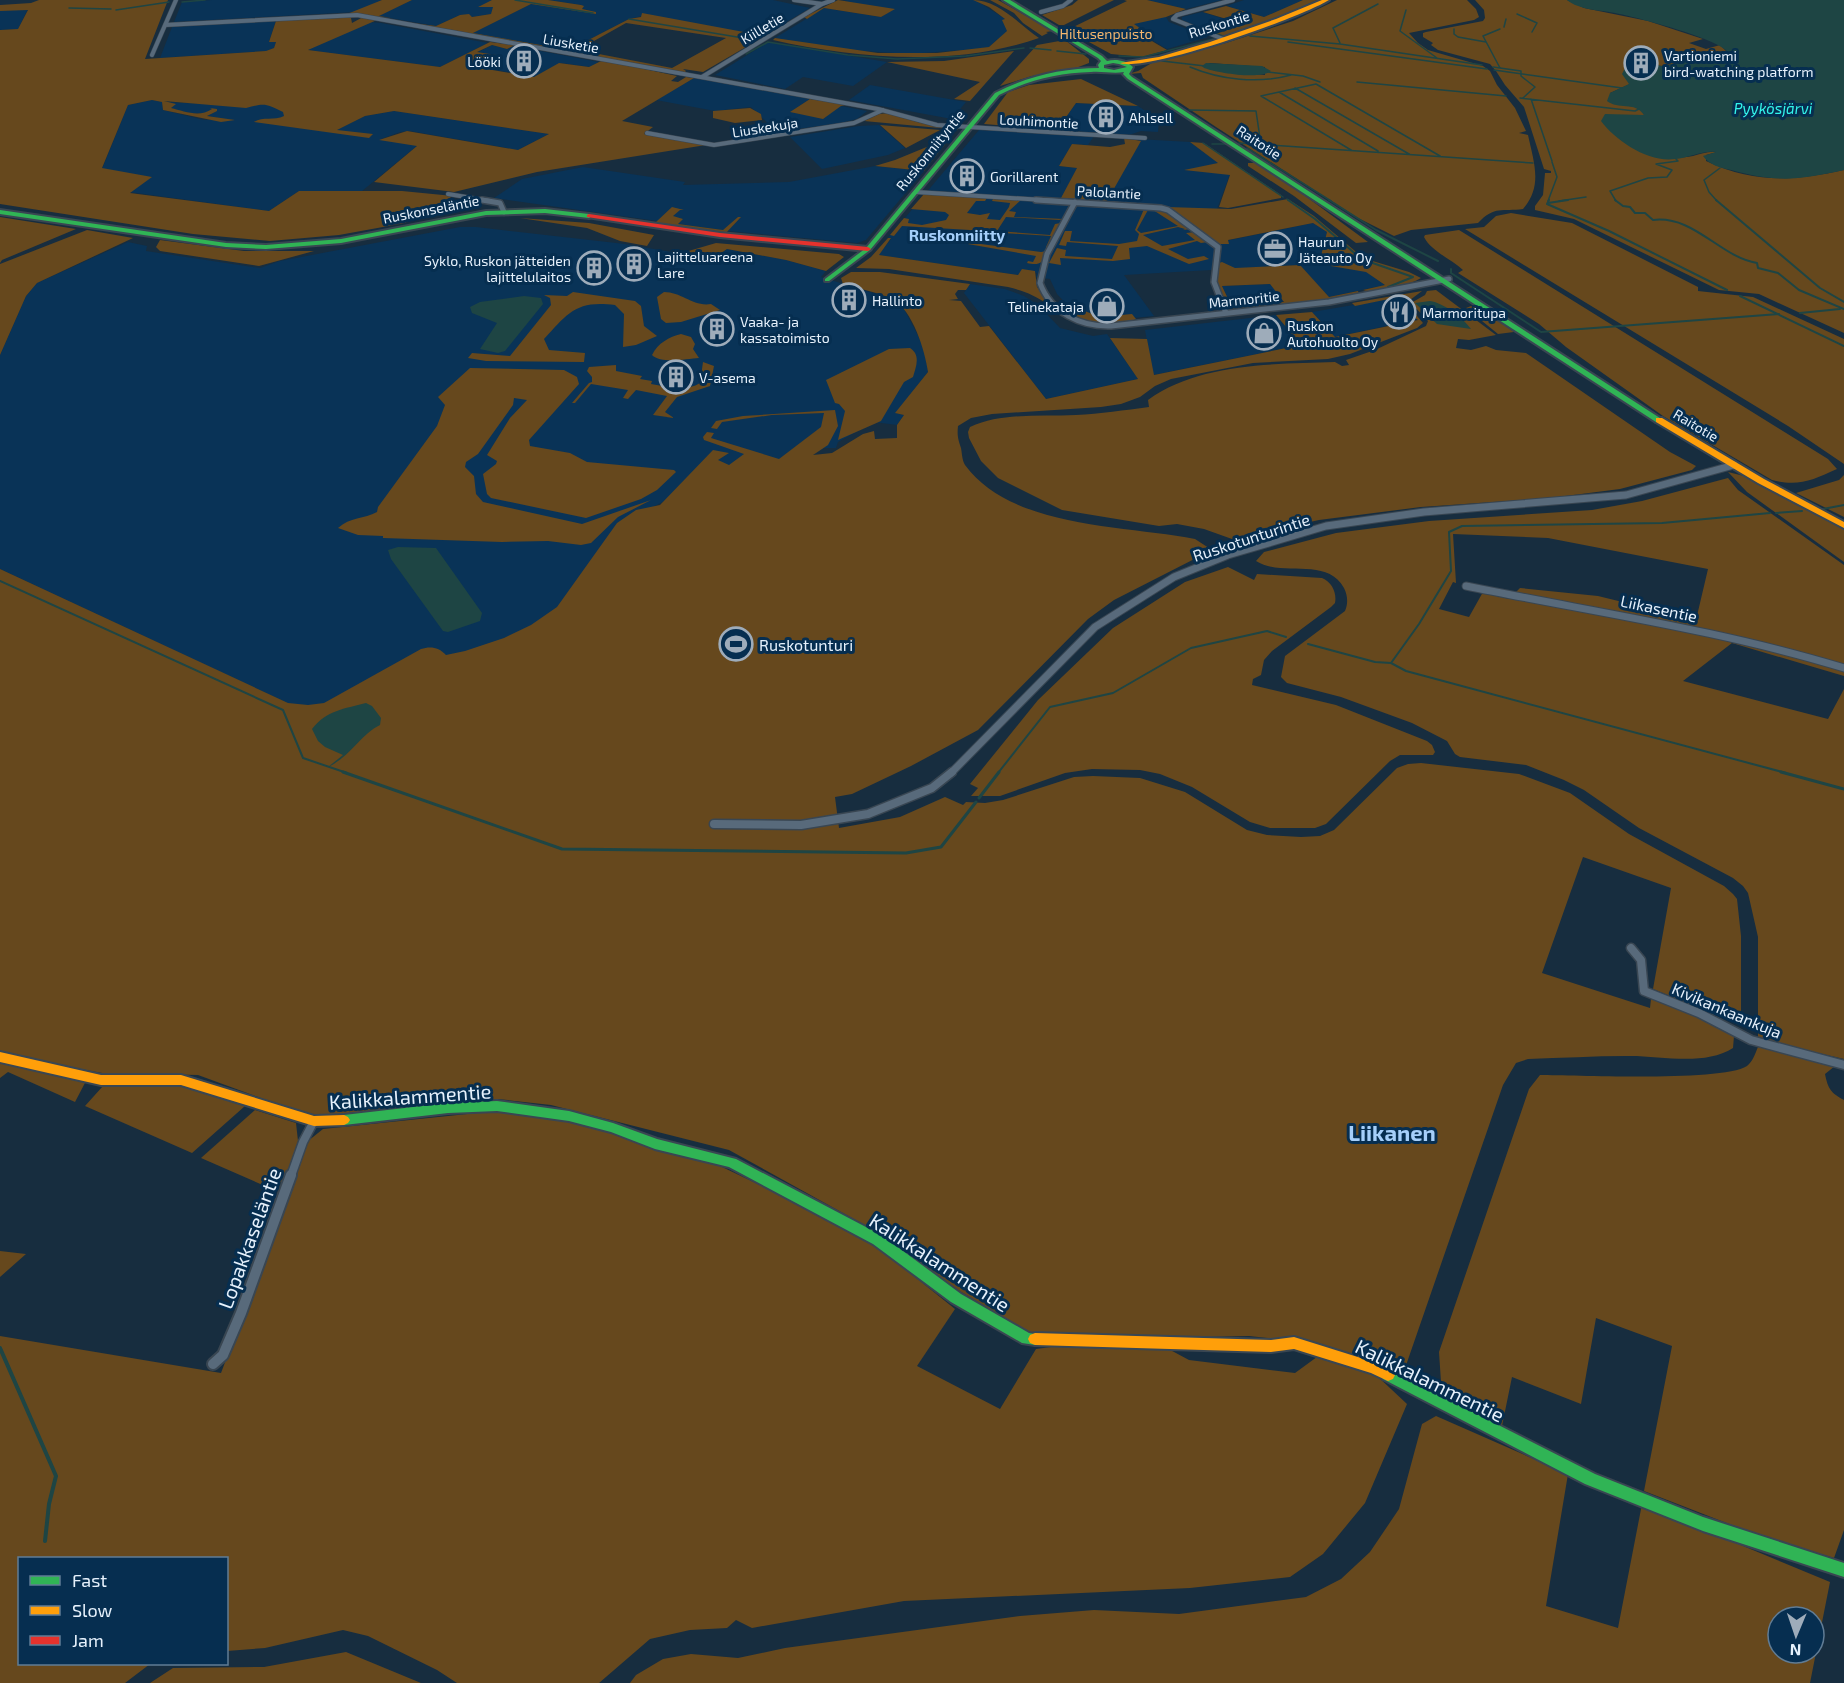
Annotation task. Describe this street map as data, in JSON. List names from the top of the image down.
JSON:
{
  "streets": {
    "street": [
      "Ruskontie",
      "Kiilletie",
      "Liusketie",
      "Louhimontie",
      "Liuskekuja",
      "Raitotie",
      "Ruskonniityntie",
      "Palolantie",
      "Ruskonseläntie",
      "Marmoritie",
      "Ruskotunturintie",
      "Liikasentie",
      "Kivikankaankuja",
      "Kalikkalammentie",
      "Lopakkaseläntie"
    ]
  },
  "crossings": [
    ["Ruskontie", "Raitotie"],
    ["Ruskontie", "Ruskonniityntie"],
    ["Kiilletie", "Liusketie"],
    ["Liusketie", "Louhimontie"],
    ["Liusketie", "Liuskekuja"],
    ["Liusketie", "Ruskonniityntie"],
    ["Louhimontie", "Ruskonniityntie"],
    ["Raitotie", "Ruskonniityntie"],
    ["Raitotie", "Marmoritie"],
    ["Raitotie", "Ruskotunturintie"],
    ["Ruskonniityntie", "Palolantie"],
    ["Ruskonniityntie", "Ruskonseläntie"],
    ["Palolantie", "Marmoritie"],
    ["Kalikkalammentie", "Lopakkaseläntie"]
  ],
  "districts": ["Ruskonniitty", "Liikanen"],
  "water": ["Pyykösjärvi"],
  "parks": ["Hiltusenpuisto"],
  "places": {
    "building": [
      "Lööki",
      "Vartioniemi bird-watching platform",
      "Ahlsell",
      "Gorillarent",
      "Lajitteluareena Lare",
      "Syklo, Ruskon jätteiden lajittelulaitos",
      "Hallinto",
      "Vaaka- ja kassatoimisto",
      "V-asema"
    ],
    "office": ["Haurun Jäteauto Oy"],
    "shop": ["Telinekataja", "Ruskon Autohuolto Oy"],
    "restaurant": ["Marmoritupa"],
    "sports": ["Ruskotunturi"]
  },
  "legend": ["Fast", "Slow", "Jam"],
  "north": "bottom"
}
